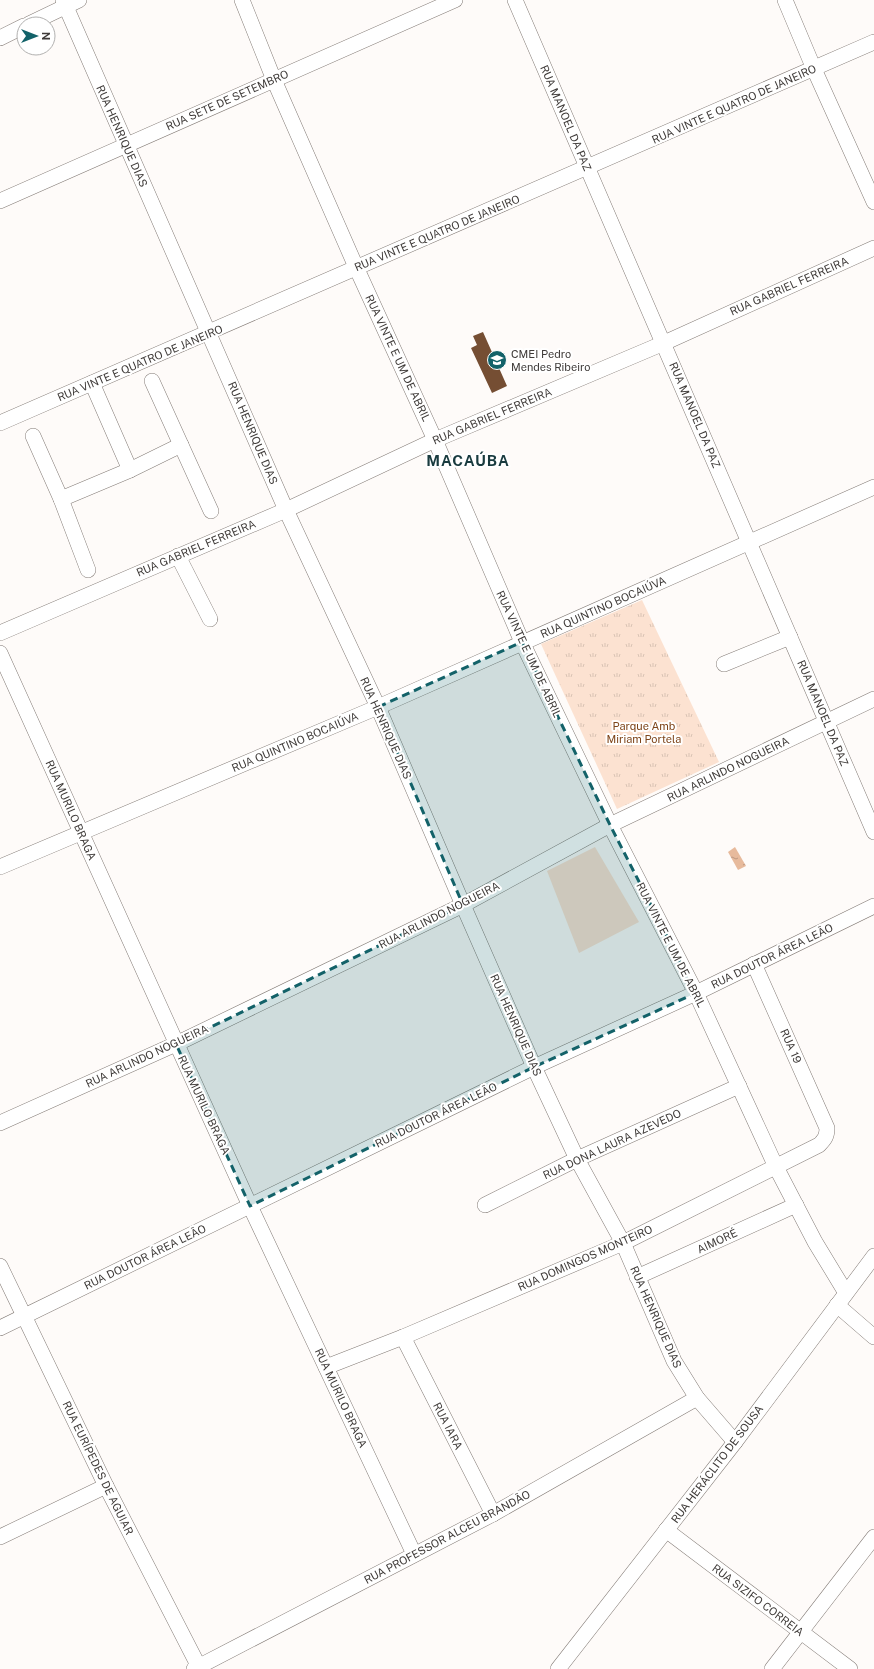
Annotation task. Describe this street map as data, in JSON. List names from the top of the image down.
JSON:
{
  "streets": {
    "street": [
      "RUA SETE DE SETEMBRO",
      "RUA VINTE E QUATRO DE JANEIRO",
      "RUA MANOEL DA PAZ",
      "RUA HENRIQUE DIAS",
      "RUA GABRIEL FERREIRA",
      "RUA VINTE E UM DE ABRIL",
      "RUA QUINTINO BOCAIÚVA",
      "RUA ARLINDO NOGUEIRA",
      "RUA MURILO BRAGA",
      "RUA DOUTOR ÁREA LEÃO",
      "RUA 19",
      "RUA DONA LAURA AZEVEDO",
      "AIMORÉ",
      "RUA DOMINGOS MONTEIRO",
      "RUA IARA",
      "RUA HERÁCLITO DE SOUSA",
      "RUA EURÍPEDES DE AGUIAR",
      "RUA PROFESSOR ALCEU BRANDÃO",
      "RUA SIZIFO CORREIA"
    ]
  },
  "crossings": [
    ["RUA SETE DE SETEMBRO", "RUA HENRIQUE DIAS"],
    ["RUA SETE DE SETEMBRO", "RUA VINTE E UM DE ABRIL"],
    ["RUA VINTE E QUATRO DE JANEIRO", "RUA MANOEL DA PAZ"],
    ["RUA VINTE E QUATRO DE JANEIRO", "RUA HENRIQUE DIAS"],
    ["RUA VINTE E QUATRO DE JANEIRO", "RUA VINTE E UM DE ABRIL"],
    ["RUA MANOEL DA PAZ", "RUA GABRIEL FERREIRA"],
    ["RUA MANOEL DA PAZ", "RUA QUINTINO BOCAIÚVA"],
    ["RUA MANOEL DA PAZ", "RUA ARLINDO NOGUEIRA"],
    ["RUA HENRIQUE DIAS", "RUA GABRIEL FERREIRA"],
    ["RUA HENRIQUE DIAS", "RUA QUINTINO BOCAIÚVA"],
    ["RUA HENRIQUE DIAS", "RUA ARLINDO NOGUEIRA"],
    ["RUA HENRIQUE DIAS", "RUA DOUTOR ÁREA LEÃO"],
    ["RUA HENRIQUE DIAS", "RUA DONA LAURA AZEVEDO"],
    ["RUA HENRIQUE DIAS", "AIMORÉ"],
    ["RUA HENRIQUE DIAS", "RUA DOMINGOS MONTEIRO"],
    ["RUA HENRIQUE DIAS", "RUA HERÁCLITO DE SOUSA"],
    ["RUA HENRIQUE DIAS", "RUA PROFESSOR ALCEU BRANDÃO"],
    ["RUA GABRIEL FERREIRA", "RUA VINTE E UM DE ABRIL"],
    ["RUA VINTE E UM DE ABRIL", "RUA QUINTINO BOCAIÚVA"],
    ["RUA VINTE E UM DE ABRIL", "RUA ARLINDO NOGUEIRA"],
    ["RUA VINTE E UM DE ABRIL", "RUA DOUTOR ÁREA LEÃO"],
    ["RUA VINTE E UM DE ABRIL", "RUA DONA LAURA AZEVEDO"],
    ["RUA VINTE E UM DE ABRIL", "AIMORÉ"],
    ["RUA VINTE E UM DE ABRIL", "RUA DOMINGOS MONTEIRO"],
    ["RUA VINTE E UM DE ABRIL", "RUA HERÁCLITO DE SOUSA"],
    ["RUA QUINTINO BOCAIÚVA", "RUA MURILO BRAGA"],
    ["RUA ARLINDO NOGUEIRA", "RUA MURILO BRAGA"],
    ["RUA MURILO BRAGA", "RUA DOUTOR ÁREA LEÃO"],
    ["RUA MURILO BRAGA", "RUA DOMINGOS MONTEIRO"],
    ["RUA MURILO BRAGA", "RUA PROFESSOR ALCEU BRANDÃO"],
    ["RUA DOUTOR ÁREA LEÃO", "RUA 19"],
    ["RUA DOUTOR ÁREA LEÃO", "RUA EURÍPEDES DE AGUIAR"],
    ["RUA 19", "RUA DOMINGOS MONTEIRO"],
    ["RUA DOMINGOS MONTEIRO", "RUA IARA"],
    ["RUA IARA", "RUA PROFESSOR ALCEU BRANDÃO"],
    ["RUA HERÁCLITO DE SOUSA", "RUA SIZIFO CORREIA"],
    ["RUA EURÍPEDES DE AGUIAR", "RUA PROFESSOR ALCEU BRANDÃO"]
  ],
  "districts": ["MACAÚBA"],
  "parks": ["Parque Amb Miriam Portela"],
  "places": {
    "school or university": ["CMEI Pedro Mendes Ribeiro"]
  },
  "north": "right"
}
